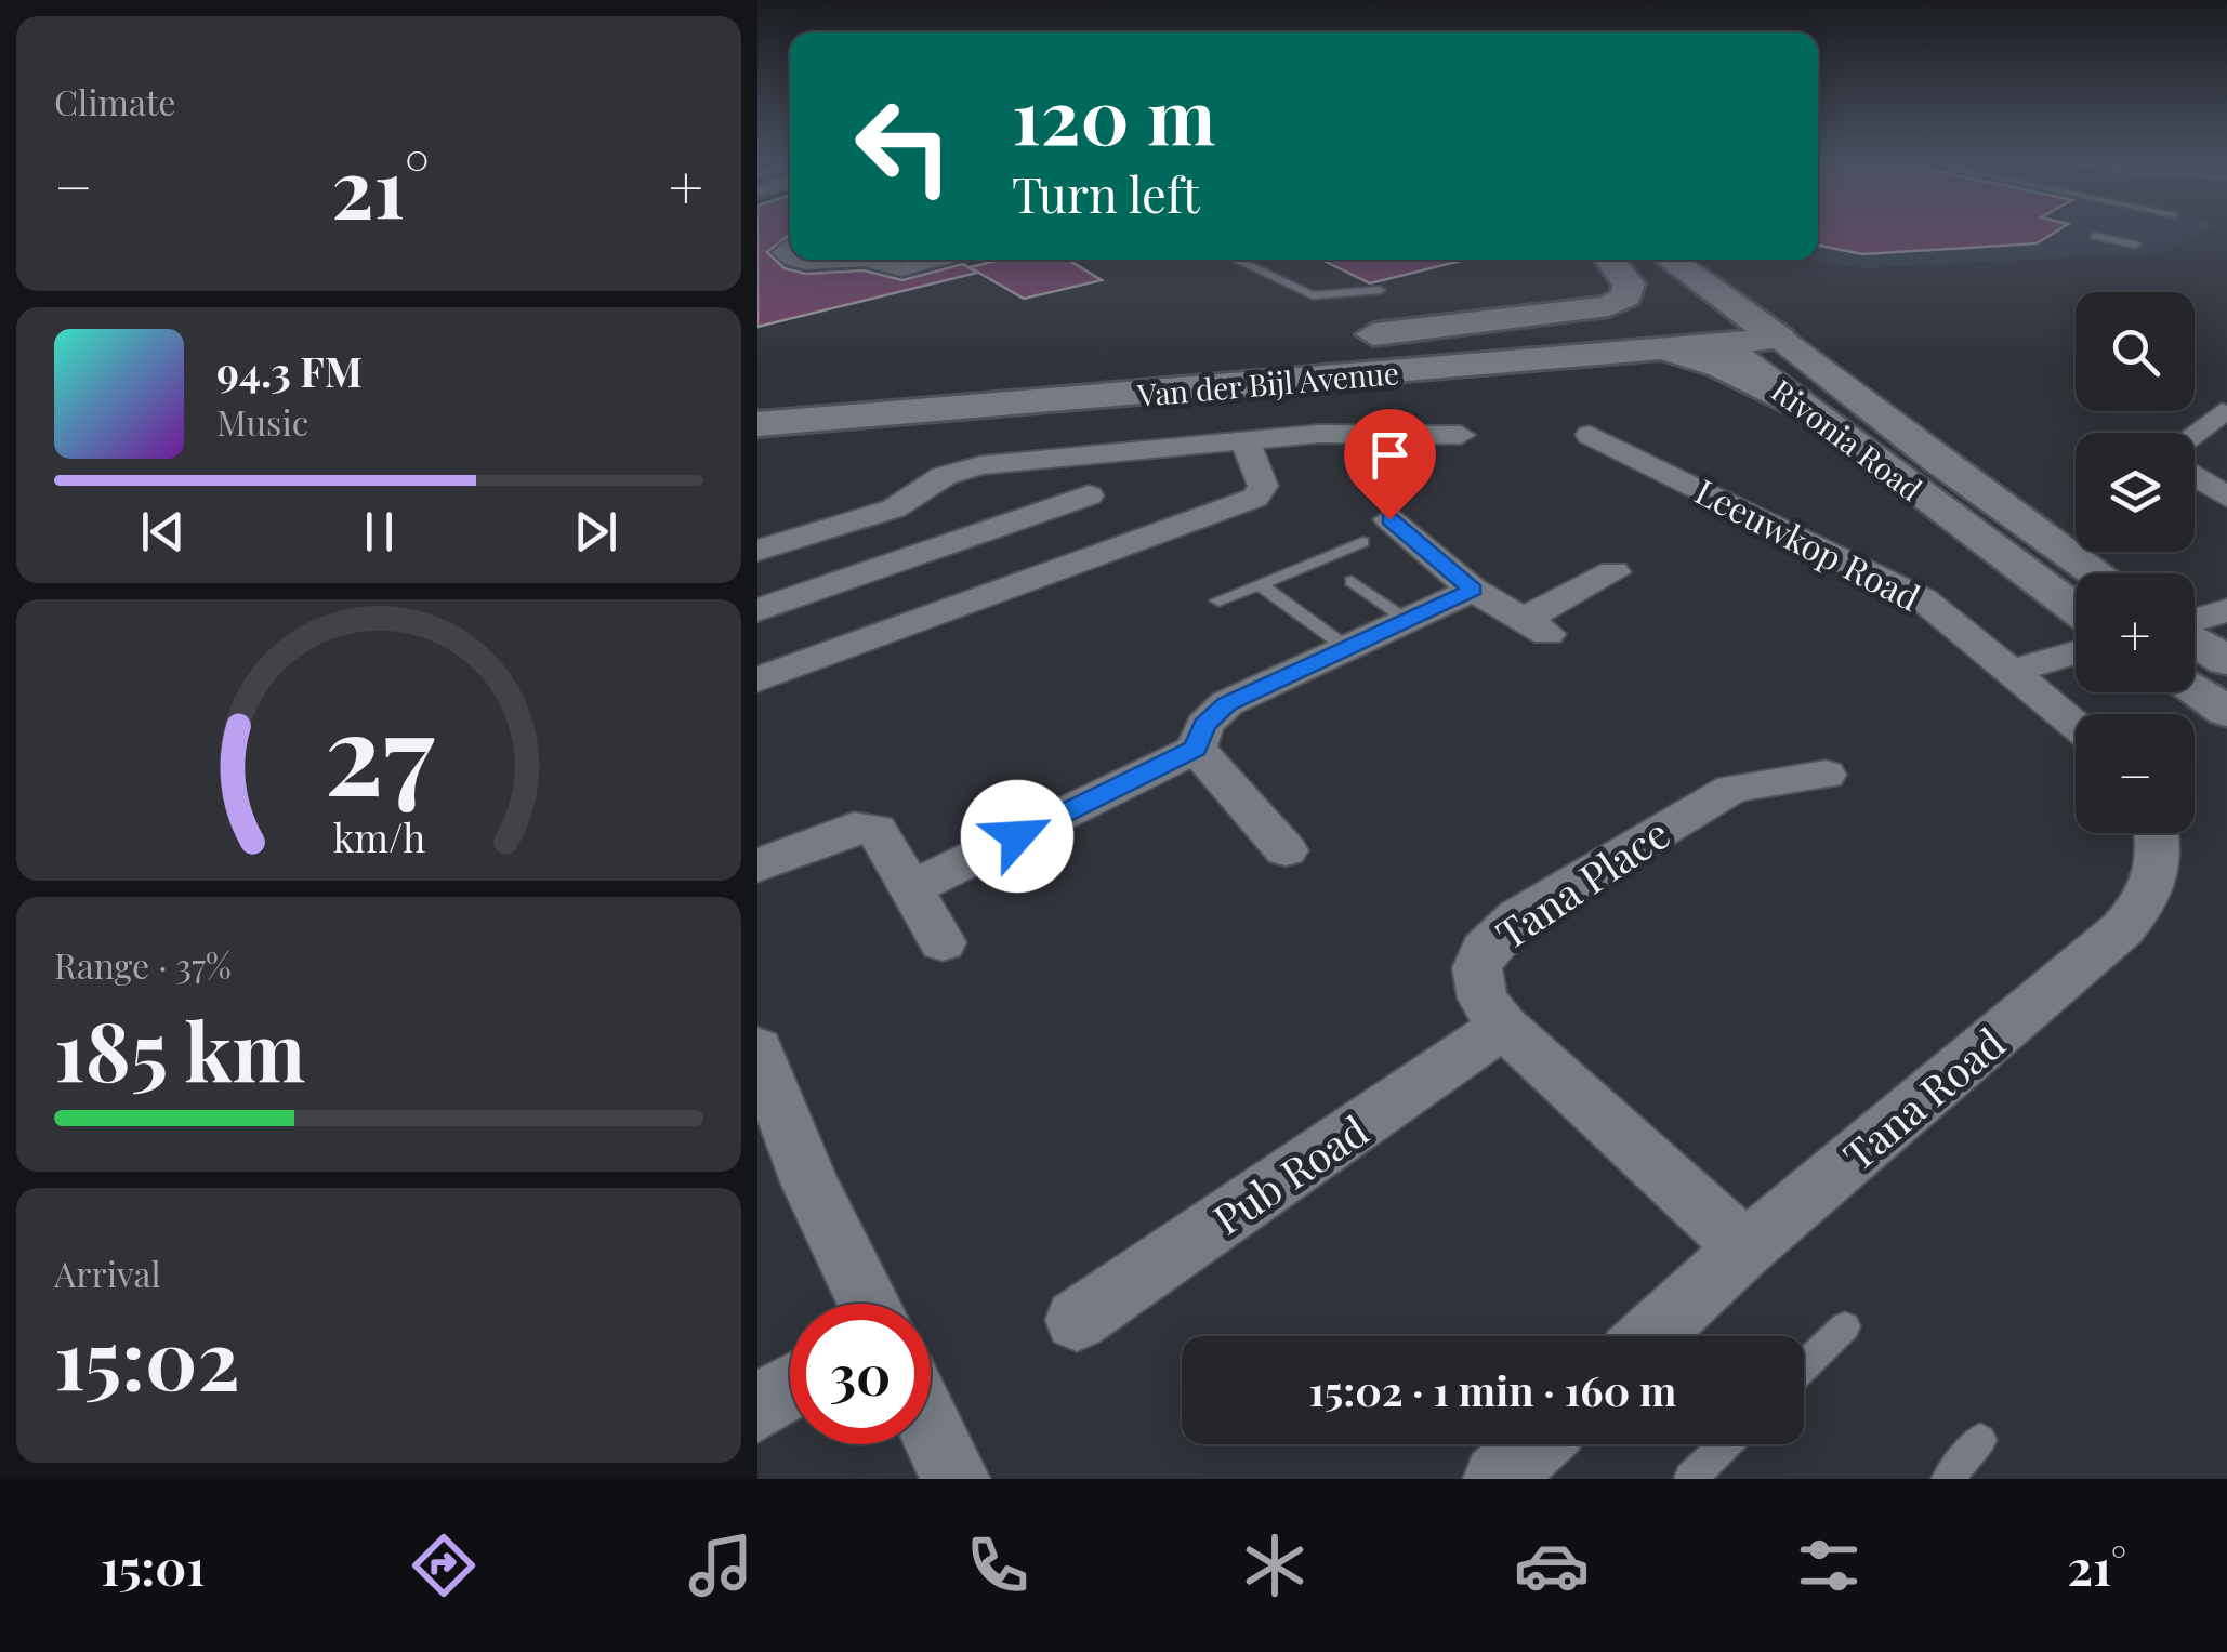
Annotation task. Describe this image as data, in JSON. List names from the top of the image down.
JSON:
{
  "streets": {
    "main road": ["Van der Bijl Avenue", "Rivonia Road"],
    "street": [
      "Leeuwkop Road",
      "Tana Place",
      "Tana Road",
      "Pub Road"
    ]
  },
  "crossings": [
    ["Van der Bijl Avenue", "Rivonia Road"],
    ["Tana Place", "Tana Road"],
    ["Tana Place", "Pub Road"]
  ],
  "page": {
    "tile": [
      "Climate",
      ["Range · 37%", "185 km"],
      ["Arrival", "15:02"]
    ],
    "turn": ["120 m", "Turn left"],
    "heat": ["−", "21°", "+"],
    "map_buttons": ["+", "−"],
    "song": ["94.3 FM", "Music"],
    "limit": "30",
    "trip": "15:02 · 1 min · 160 m",
    "tabs": ["15:01", "21°"],
    "gauge": ["27", "km/h"]
  }
}
